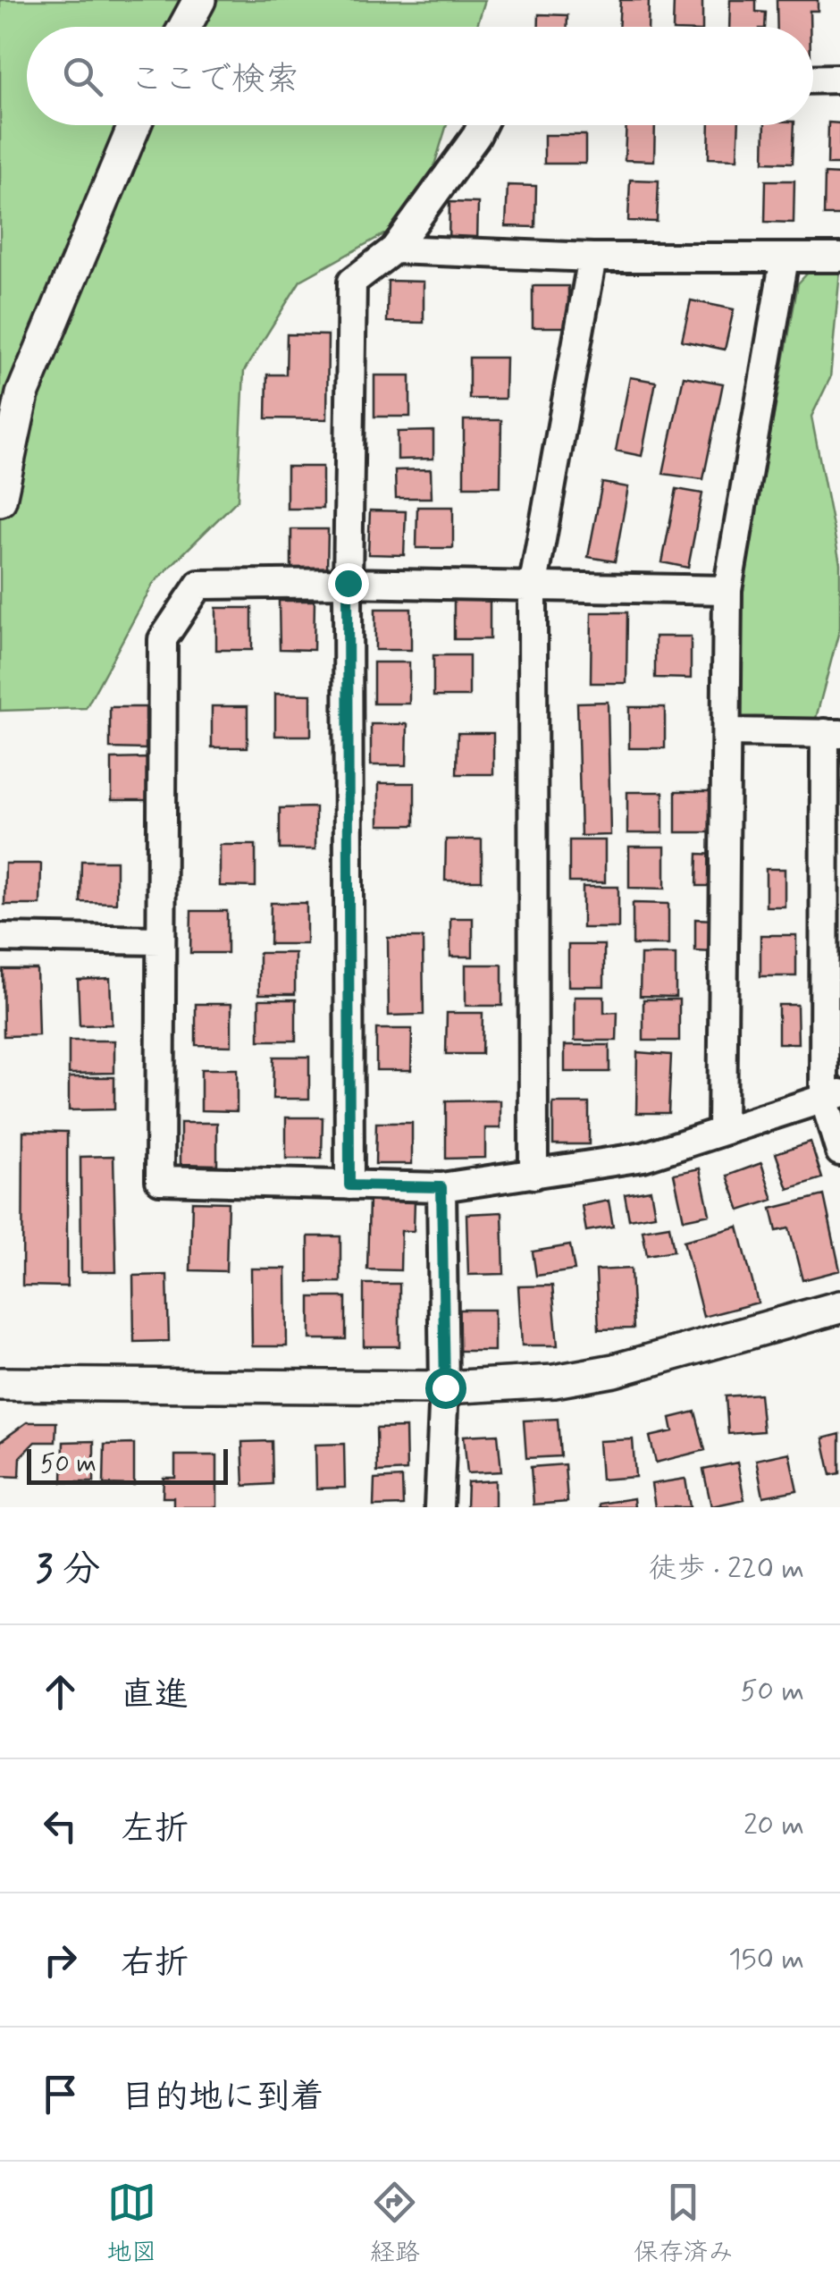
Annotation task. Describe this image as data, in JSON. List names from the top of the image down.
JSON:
{
  "scale_bar": "50 m",
  "page": {
    "search": "ここで検索",
    "scale": "50 m",
    "heading": ["3 分", "徒歩 · 220 m"],
    "list": [
      ["直進", "50 m"],
      ["左折", "20 m"],
      ["右折", "150 m"],
      "目的地に到着"
    ],
    "nav": ["地図", "経路", "保存済み"]
  }
}
